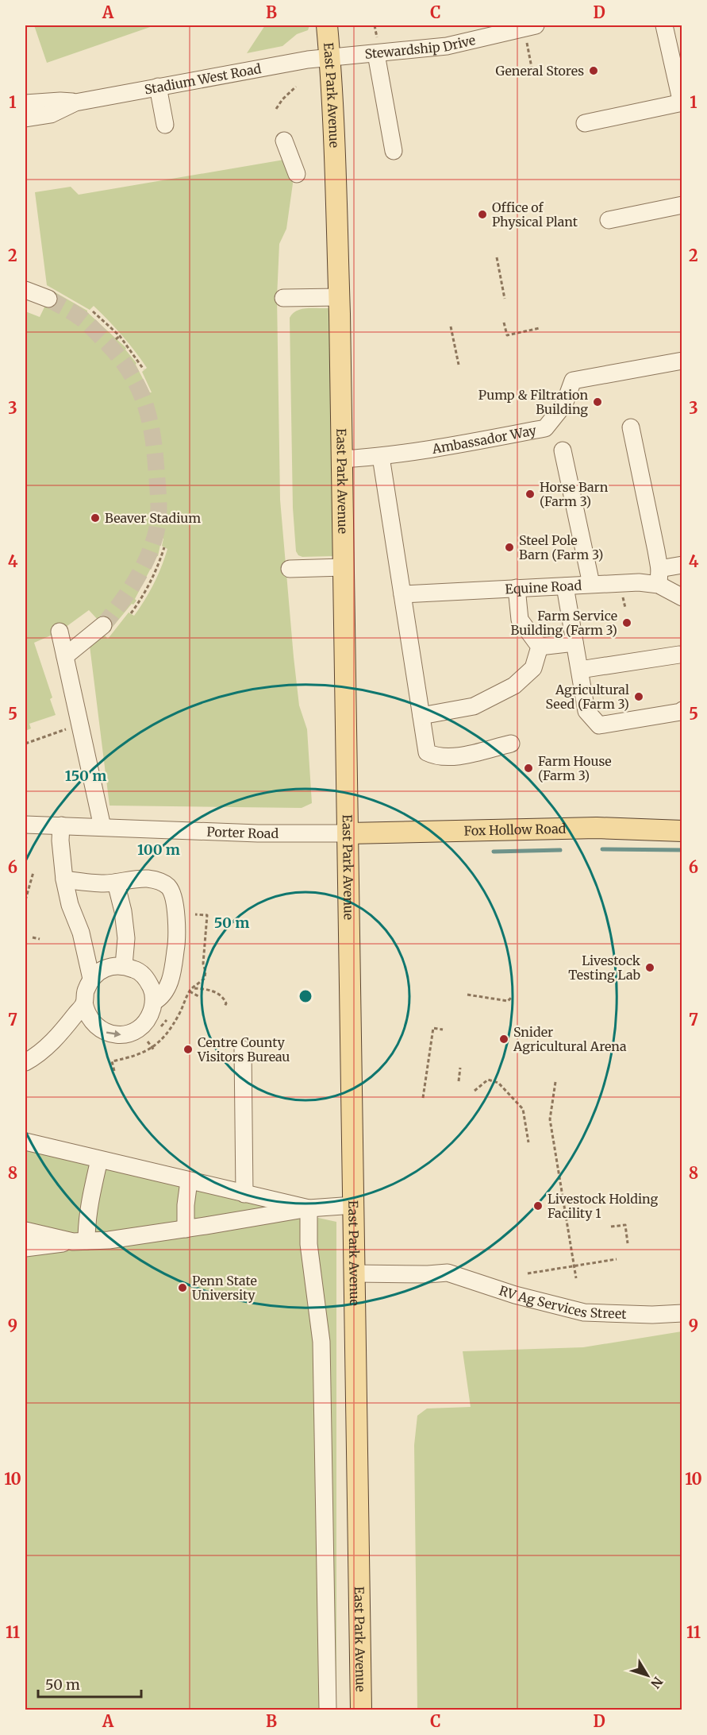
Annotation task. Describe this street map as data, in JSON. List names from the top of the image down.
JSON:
{
  "streets": {
    "main road": ["East Park Avenue", "Fox Hollow Road"],
    "street": [
      "Stewardship Drive",
      "Stadium West Road",
      "Ambassador Way",
      "Equine Road",
      "Porter Road",
      "RV Ag Services Street"
    ]
  },
  "crossings": [
    ["Stewardship Drive", "Stadium West Road"],
    ["Stewardship Drive", "East Park Avenue"],
    ["Stadium West Road", "East Park Avenue"],
    ["East Park Avenue", "Ambassador Way"],
    ["East Park Avenue", "Fox Hollow Road"],
    ["East Park Avenue", "Porter Road"],
    ["East Park Avenue", "RV Ag Services Street"],
    ["Fox Hollow Road", "Porter Road"]
  ],
  "places": [
    "General Stores",
    "Office of Physical Plant",
    "Pump & Filtration Building",
    "Horse Barn (Farm 3)",
    "Beaver Stadium",
    "Steel Pole Barn (Farm 3)",
    "Farm Service Building (Farm 3)",
    "Agricultural Seed (Farm 3)",
    "Farm House (Farm 3)",
    "Livestock Testing Lab",
    "Snider Agricultural Arena",
    "Centre County Visitors Bureau",
    "Livestock Holding Facility 1",
    "Penn State University"
  ],
  "scale_bar": "50 m",
  "north": "bottom right",
  "grid": {
    "columns": [
      "A",
      "B",
      "C",
      "D"
    ],
    "rows": [
      "1",
      "2",
      "3",
      "4",
      "5",
      "6",
      "7",
      "8",
      "9",
      "10",
      "11"
    ]
  },
  "rings": ["150 m", "100 m", "50 m"]
}
